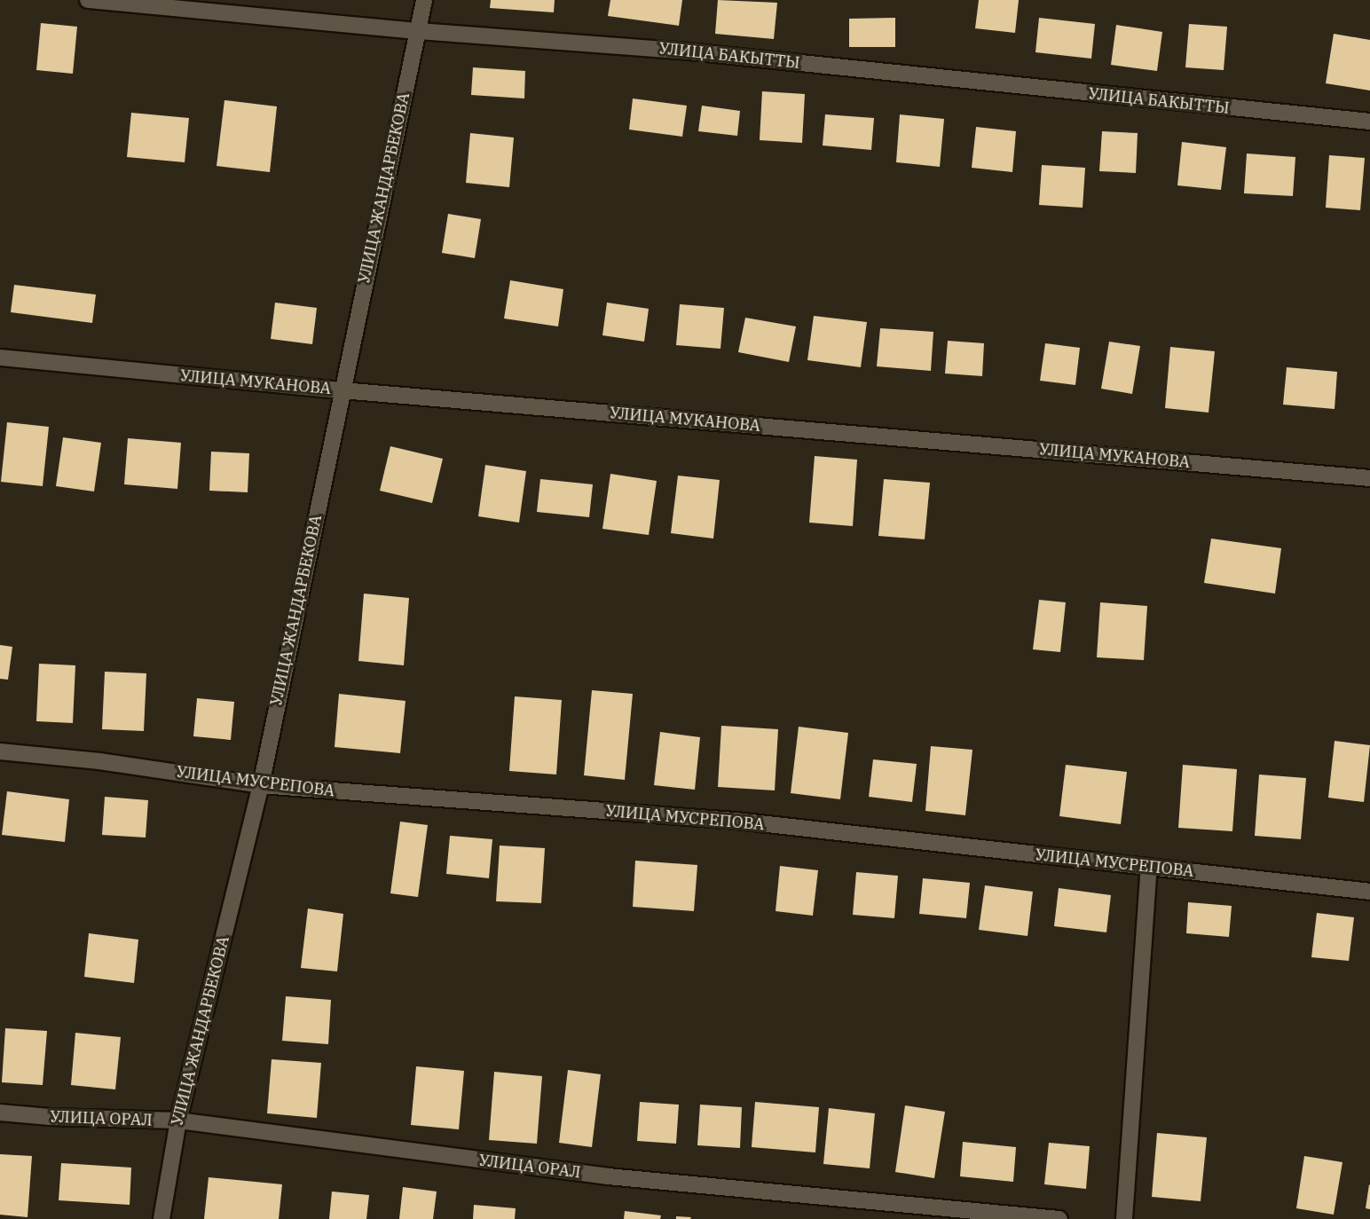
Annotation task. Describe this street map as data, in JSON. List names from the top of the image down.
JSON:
{
  "streets": {
    "street": [
      "УЛИЦА БАКЫТТЫ",
      "УЛИЦА ЖАНДАРБЕКОВА",
      "УЛИЦА МУКАНОВА",
      "УЛИЦА МУСРЕПОВА",
      "УЛИЦА ОРАЛ"
    ]
  },
  "crossings": [
    ["УЛИЦА БАКЫТТЫ", "УЛИЦА ЖАНДАРБЕКОВА"],
    ["УЛИЦА ЖАНДАРБЕКОВА", "УЛИЦА МУКАНОВА"],
    ["УЛИЦА ЖАНДАРБЕКОВА", "УЛИЦА МУСРЕПОВА"],
    ["УЛИЦА ЖАНДАРБЕКОВА", "УЛИЦА ОРАЛ"]
  ]
}
